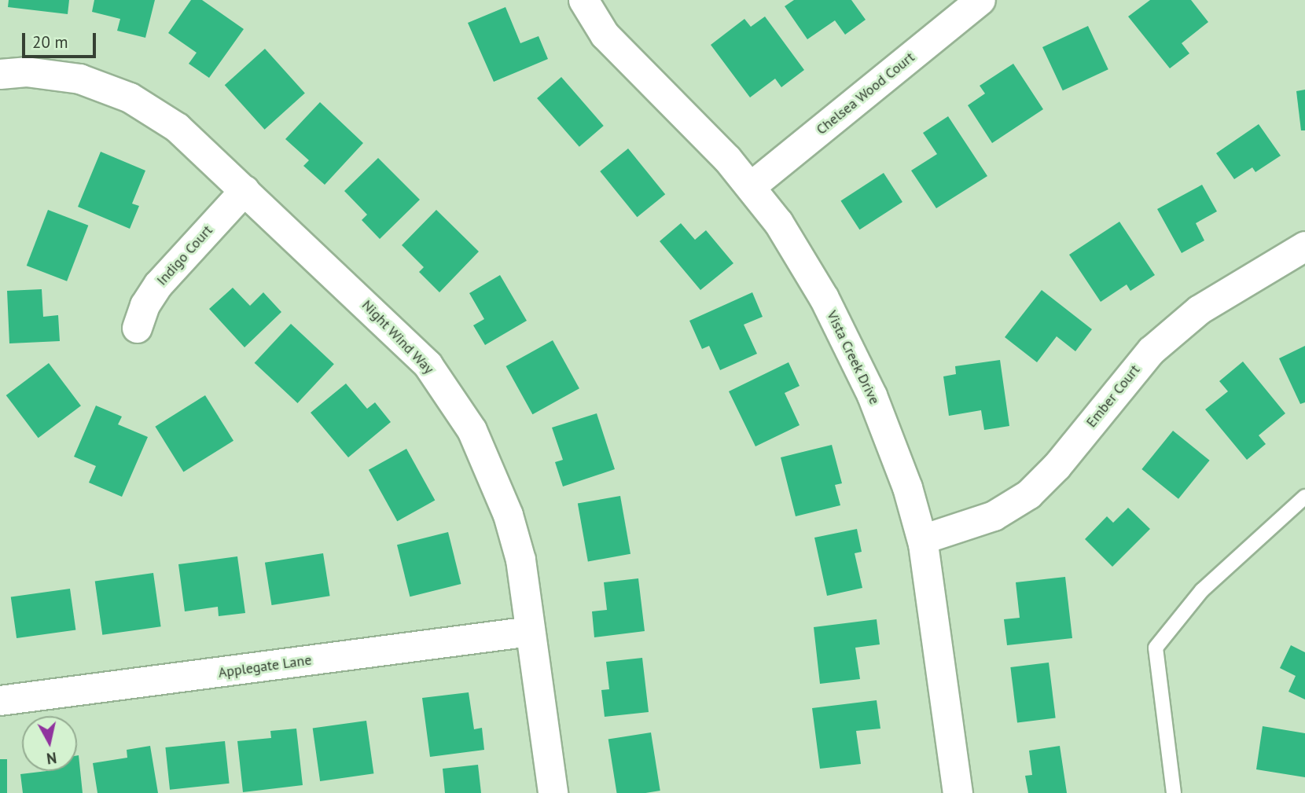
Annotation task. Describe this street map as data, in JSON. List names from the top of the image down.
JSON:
{
  "streets": {
    "street": [
      "Chelsea Wood Court",
      "Indigo Court",
      "Night Wind Way",
      "Vista Creek Drive",
      "Ember Court",
      "Applegate Lane"
    ]
  },
  "crossings": [
    ["Chelsea Wood Court", "Vista Creek Drive"],
    ["Indigo Court", "Night Wind Way"],
    ["Night Wind Way", "Applegate Lane"],
    ["Vista Creek Drive", "Ember Court"]
  ],
  "scale_bar": "20 m",
  "north": "bottom"
}
